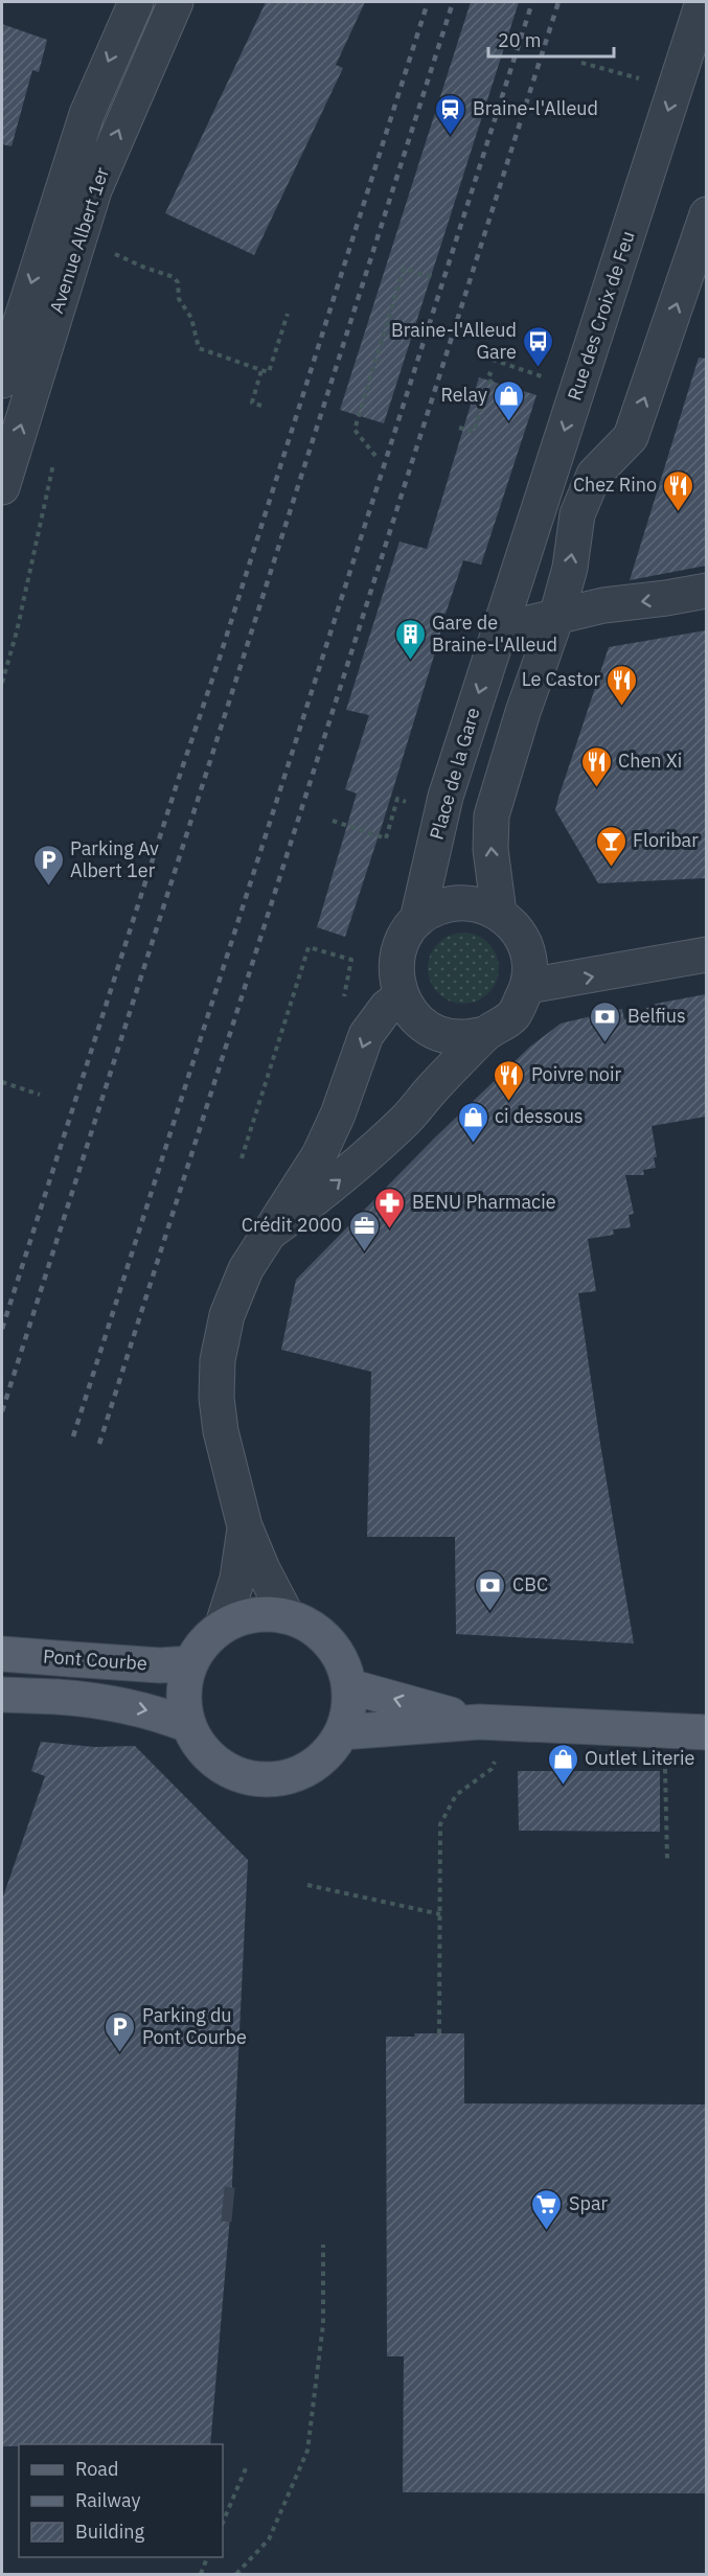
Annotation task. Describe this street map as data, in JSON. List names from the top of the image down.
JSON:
{
  "streets": {
    "main road": ["Pont Courbe"],
    "street": ["Avenue Albert 1er", "Rue des Croix de Feu", "Place de la Gare"]
  },
  "crossings": [
    ["Rue des Croix de Feu", "Place de la Gare"],
    ["Place de la Gare", "Pont Courbe"]
  ],
  "places": {
    "station": ["Braine-l'Alleud"],
    "bus stop": ["Braine-l'Alleud Gare"],
    "shop": ["Relay", "ci dessous", "Outlet Literie"],
    "restaurant": [
      "Chez Rino",
      "Le Castor",
      "Chen Xi",
      "Poivre noir"
    ],
    "building": ["Gare de Braine-l'Alleud"],
    "bar": ["Floribar"],
    "parking": ["Parking Av Albert 1er", "Parking du Pont Courbe"],
    "bank": ["Belfius", "CBC"],
    "pharmacy": ["BENU Pharmacie"],
    "office": ["Crédit 2000"],
    "supermarket": ["Spar"]
  },
  "legend": ["Road", "Railway", "Building"],
  "scale_bar": "20 m"
}
